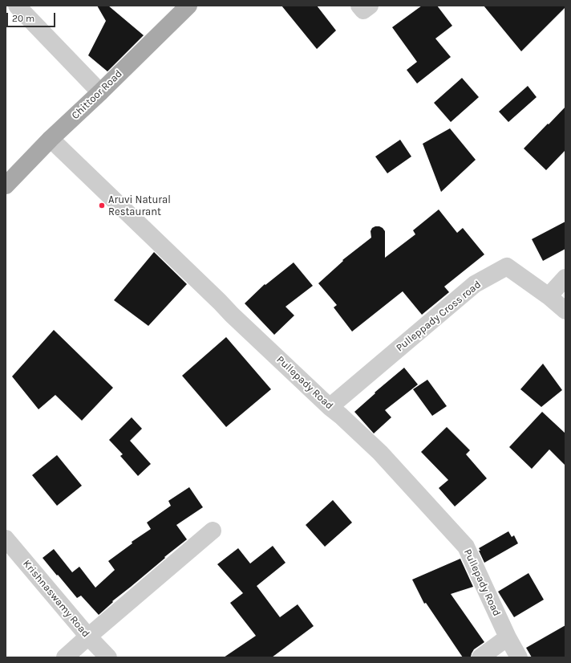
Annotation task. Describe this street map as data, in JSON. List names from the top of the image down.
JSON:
{
  "streets": {
    "main road": ["Chittoor Road"],
    "street": ["Pulleppady Cross road", "Pullepady Road", "Krishnaswamy Road"]
  },
  "crossings": [
    ["Chittoor Road", "Pullepady Road"],
    ["Pulleppady Cross road", "Pullepady Road"]
  ],
  "places": ["Aruvi Natural Restaurant"],
  "scale_bar": "20 m"
}
